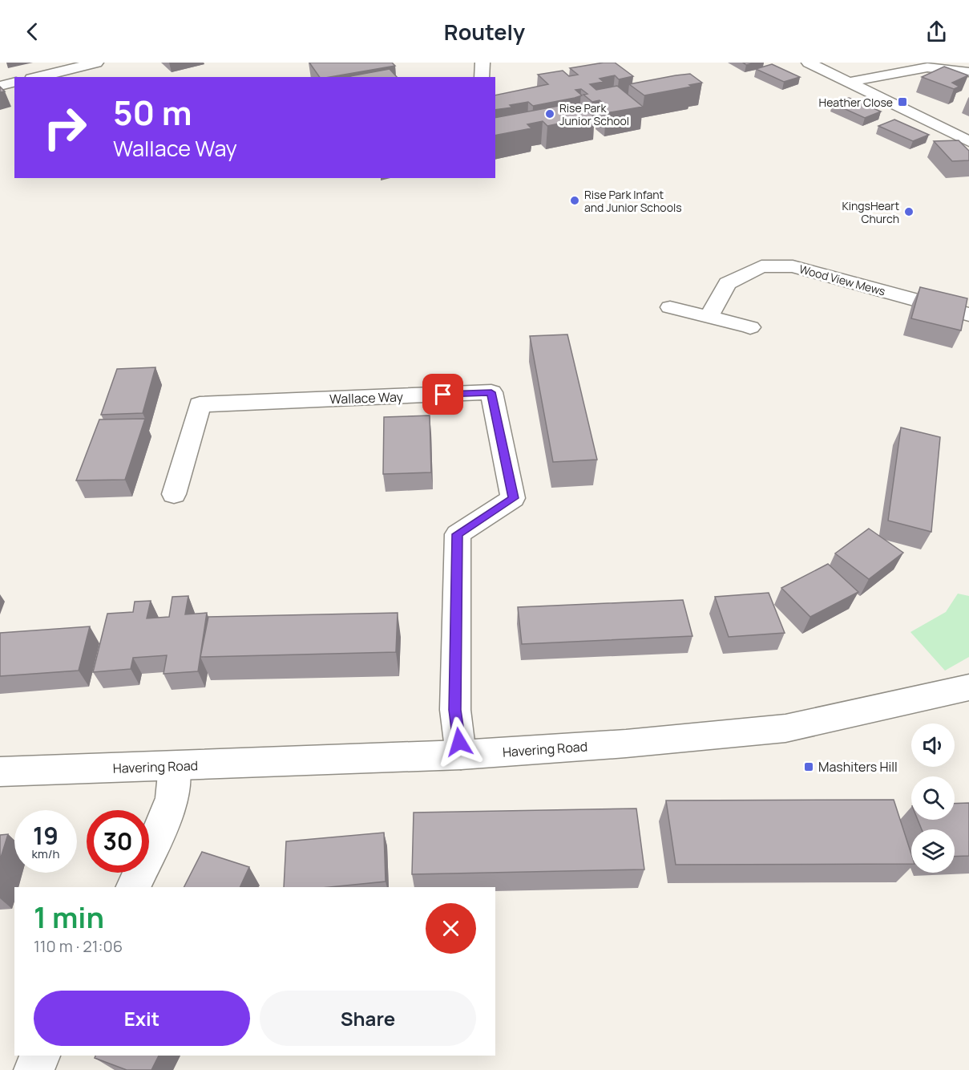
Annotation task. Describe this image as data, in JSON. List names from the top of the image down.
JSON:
{
  "streets": {
    "street": ["Wood View Mews", "Wallace Way", "Havering Road"]
  },
  "crossings": [
    ["Wallace Way", "Havering Road"]
  ],
  "places": {
    "transit": ["Heather Close", "Mashiters Hill"],
    "other": ["Rise Park Junior School", "Rise Park Infant and Junior Schools", "KingsHeart Church"]
  },
  "page": {
    "header": "Routely",
    "turn": ["50 m", "Wallace Way"],
    "speed": "19 km/h",
    "limit": "30",
    "heading": ["1 min", "110 m · 21:06"],
    "buttons": ["Exit", "Share"]
  }
}
